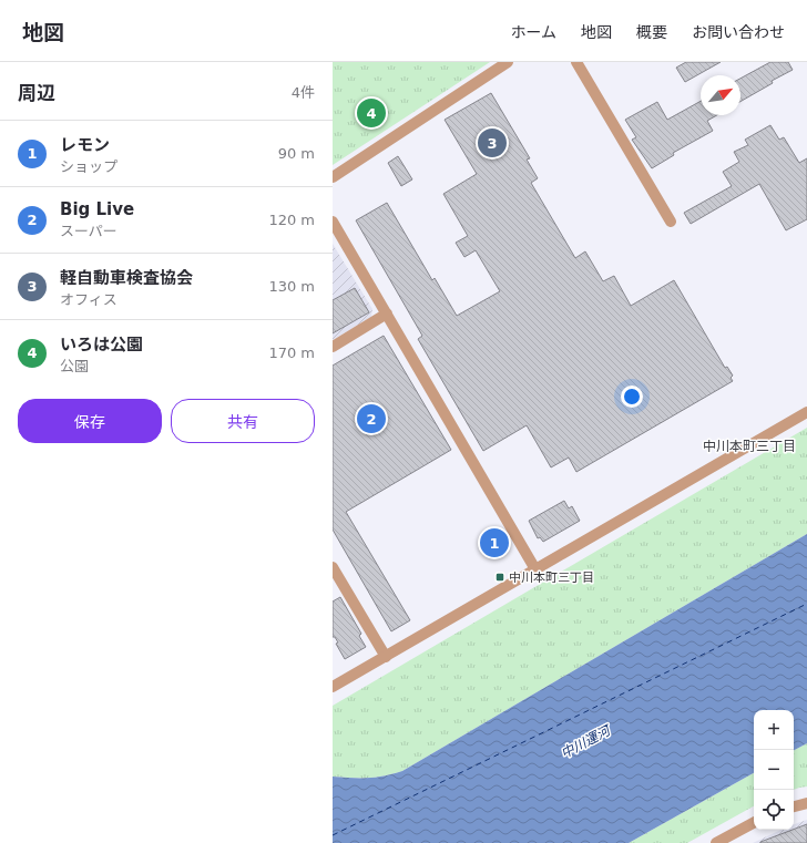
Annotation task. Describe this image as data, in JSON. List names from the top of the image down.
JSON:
{
  "districts": ["中川本町三丁目"],
  "water": ["中川運河"],
  "places": {
    "transit": ["中川本町三丁目"]
  },
  "north": "top right",
  "page": {
    "header": "地図",
    "nav": [
      "ホーム",
      "地図",
      "概要",
      "お問い合わせ"
    ],
    "heading": ["周辺", "4件"],
    "pins": [
      "4",
      "3",
      "2",
      "1"
    ],
    "list": [
      {
        "mark": "1",
        "name": "レモン",
        "note": "ショップ",
        "value": "90 m"
      },
      {
        "mark": "2",
        "name": "Big Live",
        "note": "スーパー",
        "value": "120 m"
      },
      {
        "mark": "3",
        "name": "軽自動車検査協会",
        "note": "オフィス",
        "value": "130 m"
      },
      {
        "mark": "4",
        "name": "いろは公園",
        "note": "公園",
        "value": "170 m"
      }
    ],
    "buttons": ["保存", "共有"],
    "map_buttons": ["+", "−"]
  }
}
